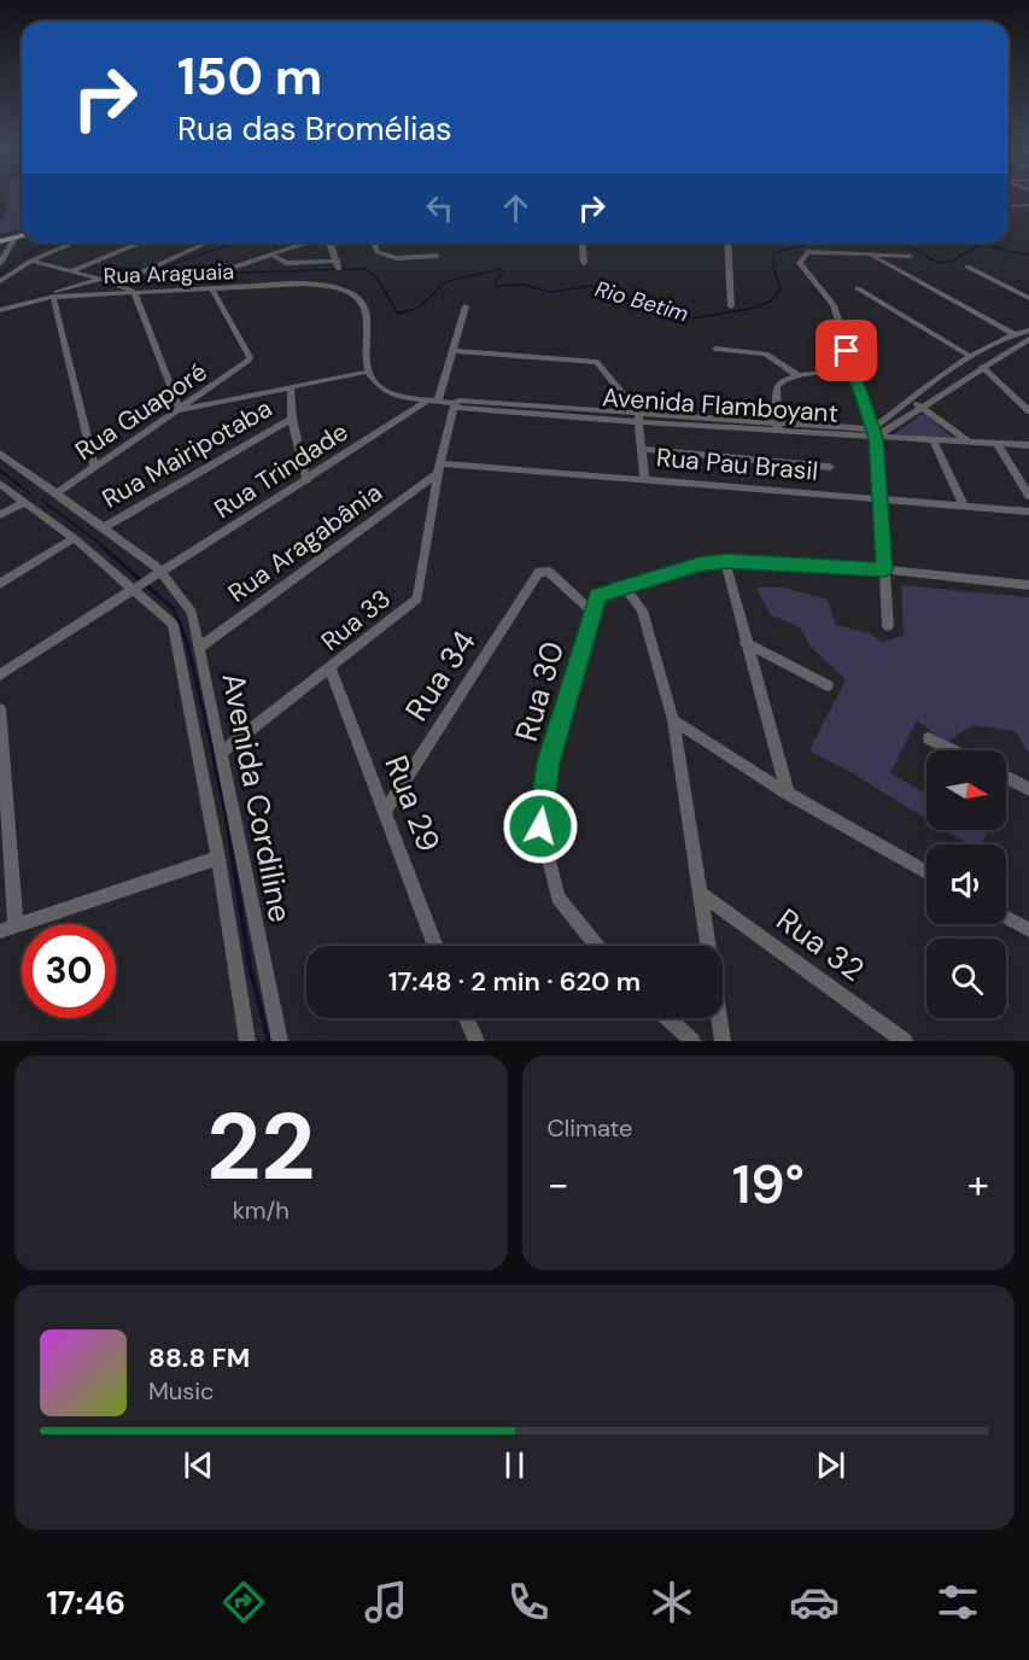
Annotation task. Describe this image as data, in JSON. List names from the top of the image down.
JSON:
{
  "streets": {
    "street": [
      "Rua Araguaia",
      "Avenida Flamboyant",
      "Rua Guaporé",
      "Rua Mairipotaba",
      "Rua Pau Brasil",
      "Rua Trindade",
      "Rua Aragabânia",
      "Rua 33",
      "Rua 34",
      "Rua 30",
      "Avenida Cordiline",
      "Rua 29",
      "Rua 32"
    ]
  },
  "crossings": [
    ["Rua Araguaia", "Avenida Flamboyant"],
    ["Rua Araguaia", "Rua Guaporé"],
    ["Avenida Flamboyant", "Rua Trindade"],
    ["Avenida Flamboyant", "Rua 33"],
    ["Rua Guaporé", "Avenida Cordiline"],
    ["Rua Mairipotaba", "Avenida Cordiline"],
    ["Rua Pau Brasil", "Rua Aragabânia"],
    ["Rua Pau Brasil", "Rua 33"],
    ["Rua Trindade", "Avenida Cordiline"],
    ["Rua Aragabânia", "Rua 33"],
    ["Rua Aragabânia", "Avenida Cordiline"],
    ["Rua 33", "Avenida Cordiline"],
    ["Rua 33", "Rua 29"],
    ["Rua 34", "Rua 30"],
    ["Rua 34", "Rua 29"]
  ],
  "water": ["Rio Betim"],
  "north": "right",
  "page": {
    "turn": ["150 m", "Rua das Bromélias"],
    "limit": "30",
    "trip": "17:48 · 2 min · 620 m",
    "tile": [
      ["22", "km/h"],
      "Climate"
    ],
    "heat": ["−", "19°", "+"],
    "song": ["88.8 FM", "Music"],
    "tabs": "17:46"
  }
}
